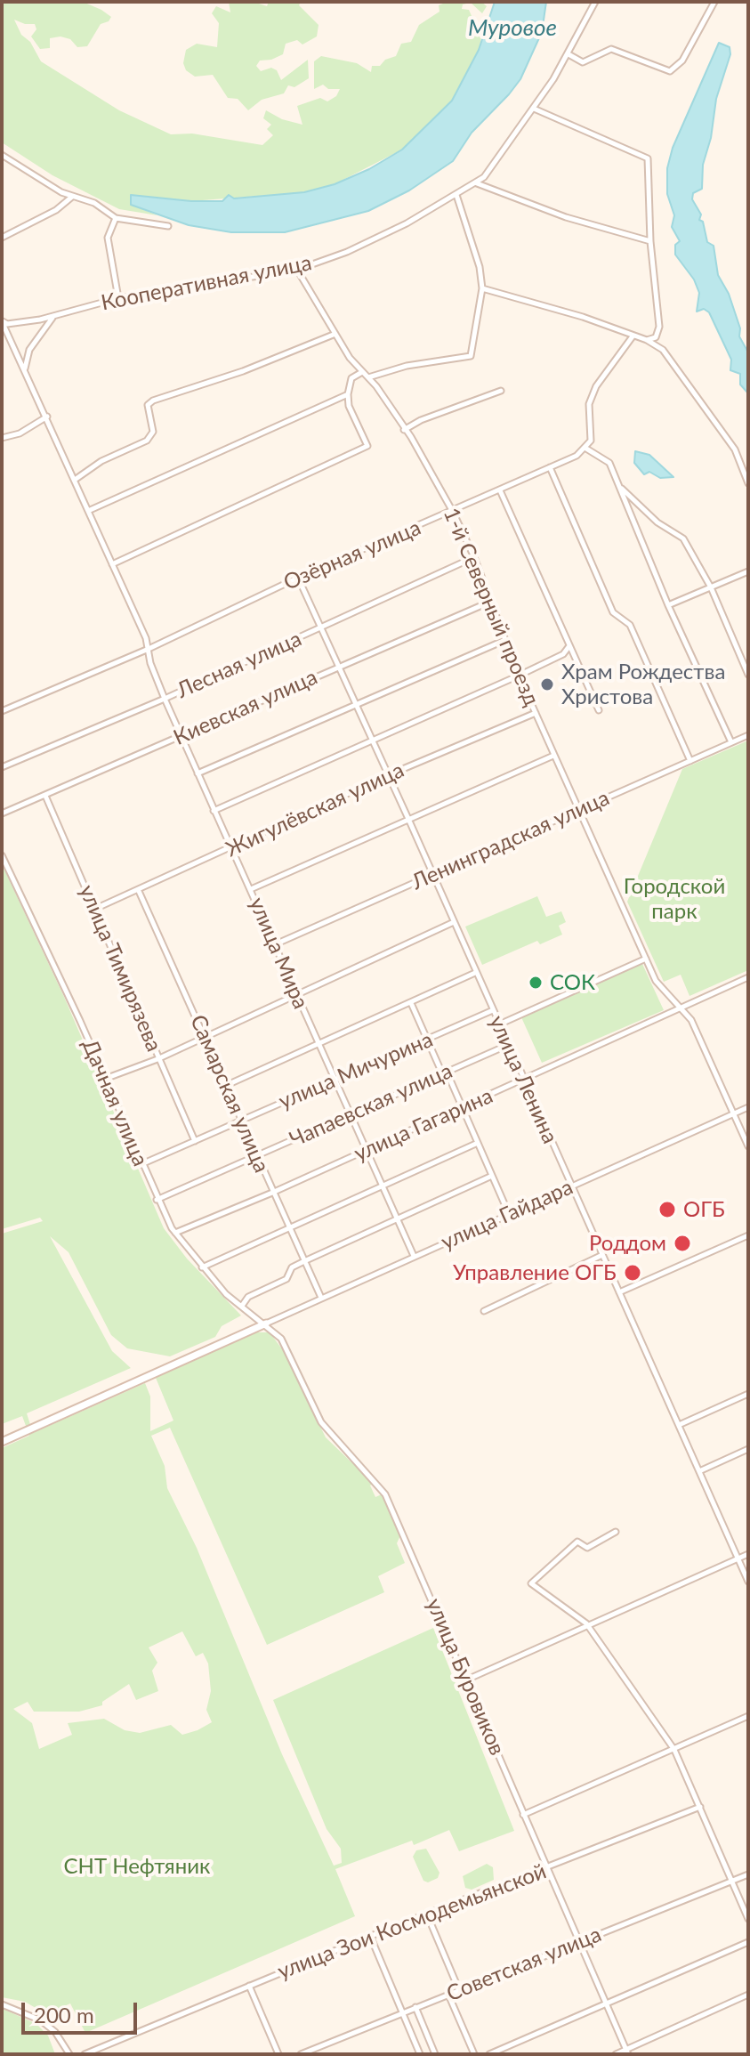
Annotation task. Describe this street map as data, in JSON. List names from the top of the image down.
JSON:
{
  "streets": {
    "street": [
      "Кооперативная улица",
      "Озёрная улица",
      "1-й Северный проезд",
      "Лесная улица",
      "Киевская улица",
      "Жигулёвская улица",
      "Ленинградская улица",
      "улица Мира",
      "улица Тимирязева",
      "улица Мичурина",
      "улица Ленина",
      "Самарская улица",
      "Дачная улица",
      "Чапаевская улица",
      "улица Гагарина",
      "улица Гайдара",
      "улица Буровиков",
      "улица Зои Космодемьянской",
      "Советская улица"
    ]
  },
  "crossings": [
    ["Кооперативная улица", "1-й Северный проезд"],
    ["Кооперативная улица", "улица Мира"],
    ["Озёрная улица", "1-й Северный проезд"],
    ["Озёрная улица", "улица Мира"],
    ["Озёрная улица", "улица Ленина"],
    ["1-й Северный проезд", "Лесная улица"],
    ["1-й Северный проезд", "Киевская улица"],
    ["1-й Северный проезд", "Жигулёвская улица"],
    ["1-й Северный проезд", "Ленинградская улица"],
    ["1-й Северный проезд", "улица Гагарина"],
    ["1-й Северный проезд", "улица Гайдара"],
    ["Лесная улица", "улица Мира"],
    ["Лесная улица", "улица Ленина"],
    ["Киевская улица", "улица Мира"],
    ["Киевская улица", "улица Тимирязева"],
    ["Киевская улица", "улица Ленина"],
    ["Жигулёвская улица", "улица Мира"],
    ["Жигулёвская улица", "улица Тимирязева"],
    ["Жигулёвская улица", "улица Ленина"],
    ["Жигулёвская улица", "Самарская улица"],
    ["Ленинградская улица", "улица Мира"],
    ["Ленинградская улица", "улица Ленина"],
    ["улица Мира", "улица Мичурина"],
    ["улица Мира", "Чапаевская улица"],
    ["улица Мира", "улица Гагарина"],
    ["улица Мира", "улица Гайдара"],
    ["улица Тимирязева", "улица Мичурина"],
    ["улица Мичурина", "улица Ленина"],
    ["улица Мичурина", "Самарская улица"],
    ["улица Мичурина", "Дачная улица"],
    ["улица Ленина", "Чапаевская улица"],
    ["улица Ленина", "улица Гагарина"],
    ["улица Ленина", "улица Гайдара"],
    ["Самарская улица", "Чапаевская улица"],
    ["Самарская улица", "улица Гагарина"],
    ["Самарская улица", "улица Гайдара"],
    ["Дачная улица", "Чапаевская улица"],
    ["Дачная улица", "улица Гагарина"],
    ["Дачная улица", "улица Гайдара"],
    ["Дачная улица", "улица Буровиков"],
    ["улица Гайдара", "улица Буровиков"],
    ["улица Буровиков", "улица Зои Космодемьянской"],
    ["улица Буровиков", "Советская улица"]
  ],
  "water": ["Муровое"],
  "parks": ["Городской парк", "СНТ Нефтяник"],
  "places": [
    "Храм Рождества Христова",
    "СОК",
    "ОГБ",
    "Роддом",
    "Управление ОГБ"
  ],
  "scale_bar": "200 m"
}
